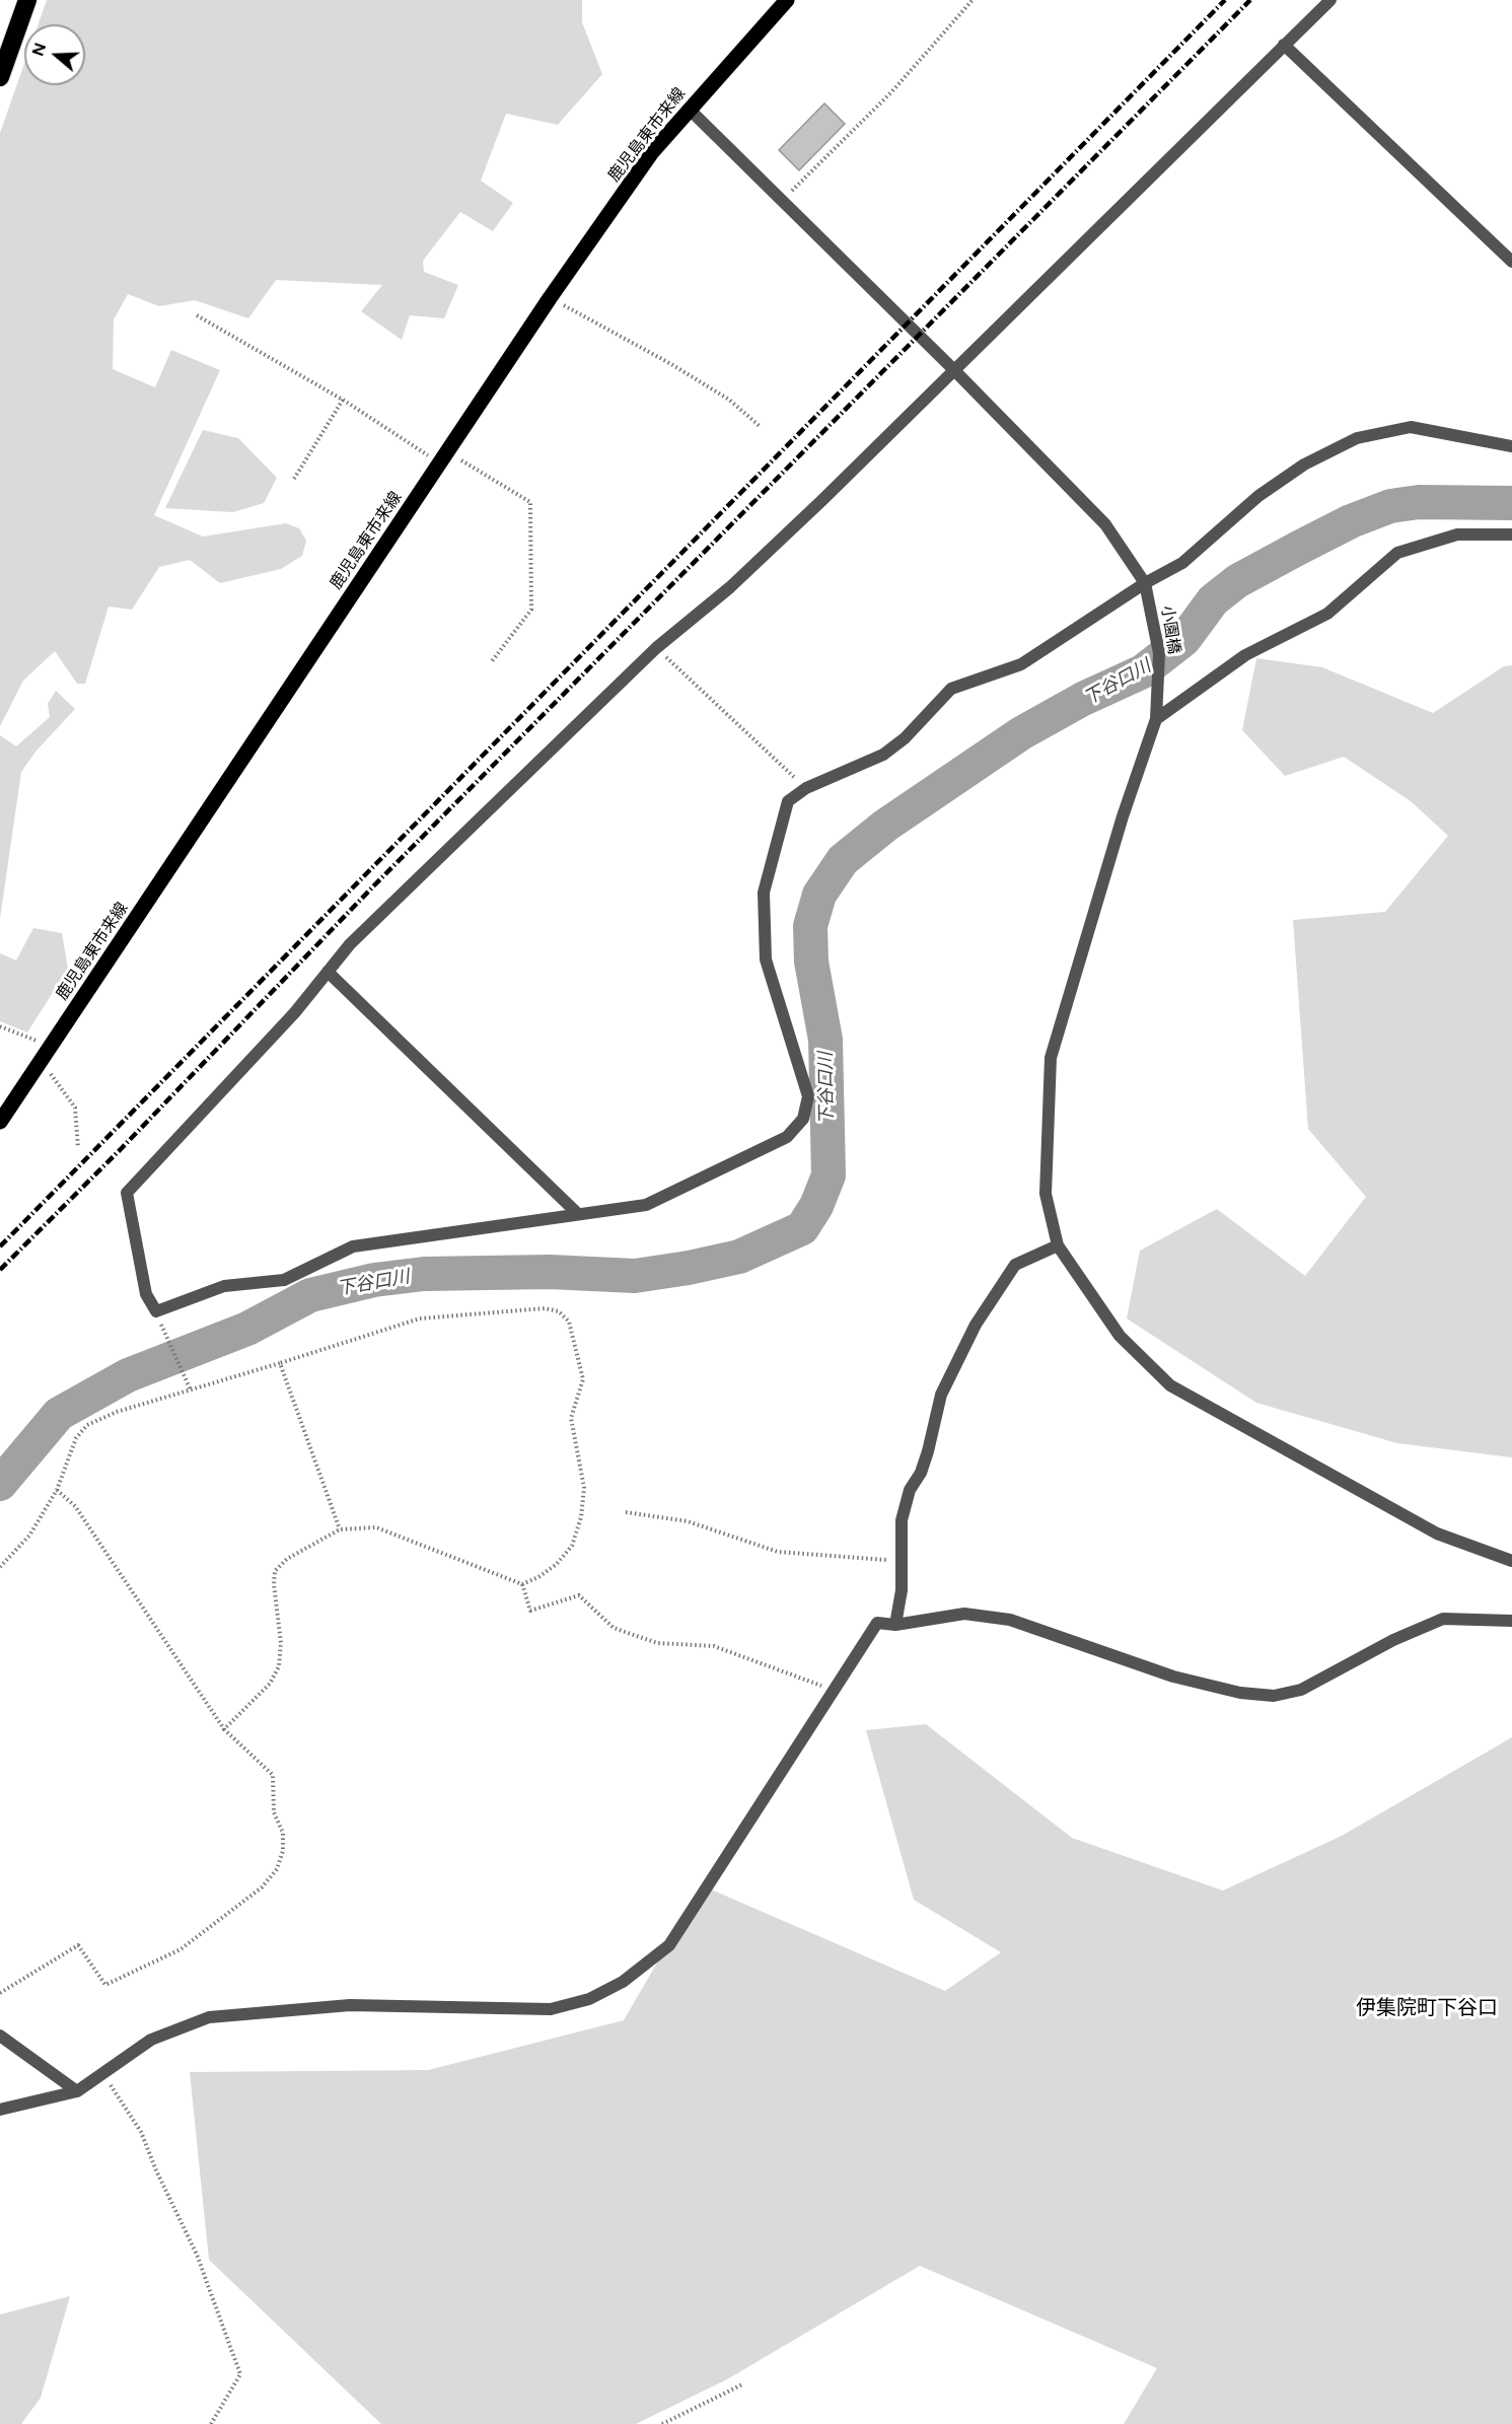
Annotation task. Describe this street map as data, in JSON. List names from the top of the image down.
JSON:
{
  "streets": {
    "main road": ["鹿児島東市来線"],
    "street": ["小園橋"]
  },
  "districts": ["伊集院町下谷口"],
  "water": ["下谷口川"],
  "north": "left"
}
